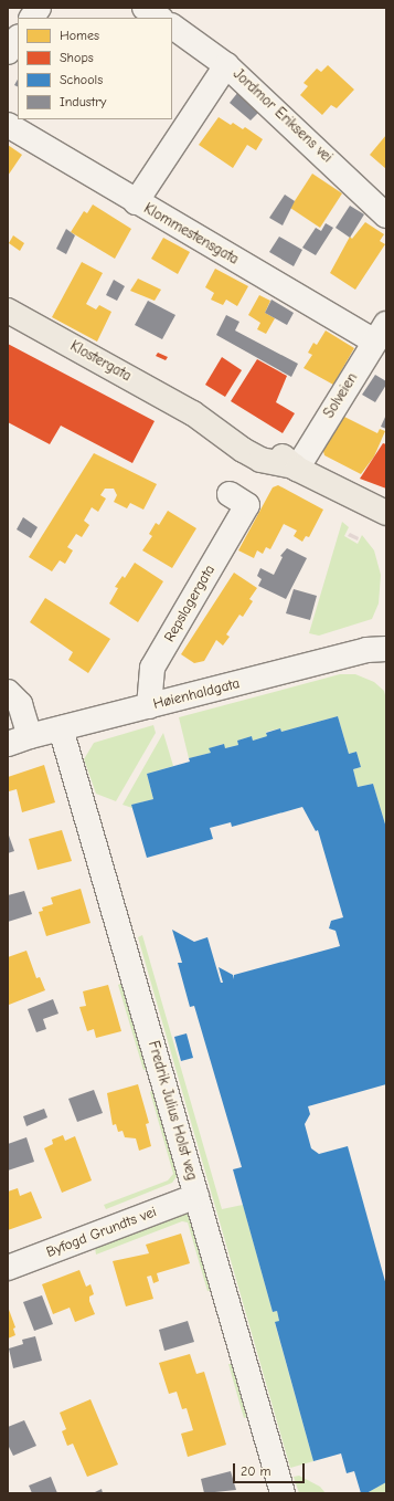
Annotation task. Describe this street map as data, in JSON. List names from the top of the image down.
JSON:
{
  "streets": {
    "main road": ["Klostergata"],
    "street": [
      "Jordmor Eriksens vei",
      "Klommestensgata",
      "Solveien",
      "Repslagergata",
      "Høienhaldgata",
      "Fredrik Julius Holst veg",
      "Byfogd Grundts vei"
    ]
  },
  "crossings": [
    ["Klommestensgata", "Solveien"],
    ["Klostergata", "Solveien"],
    ["Repslagergata", "Høienhaldgata"],
    ["Høienhaldgata", "Fredrik Julius Holst veg"],
    ["Fredrik Julius Holst veg", "Byfogd Grundts vei"]
  ],
  "legend": [
    "Homes",
    "Shops",
    "Schools",
    "Industry"
  ],
  "scale_bar": "20 m"
}
